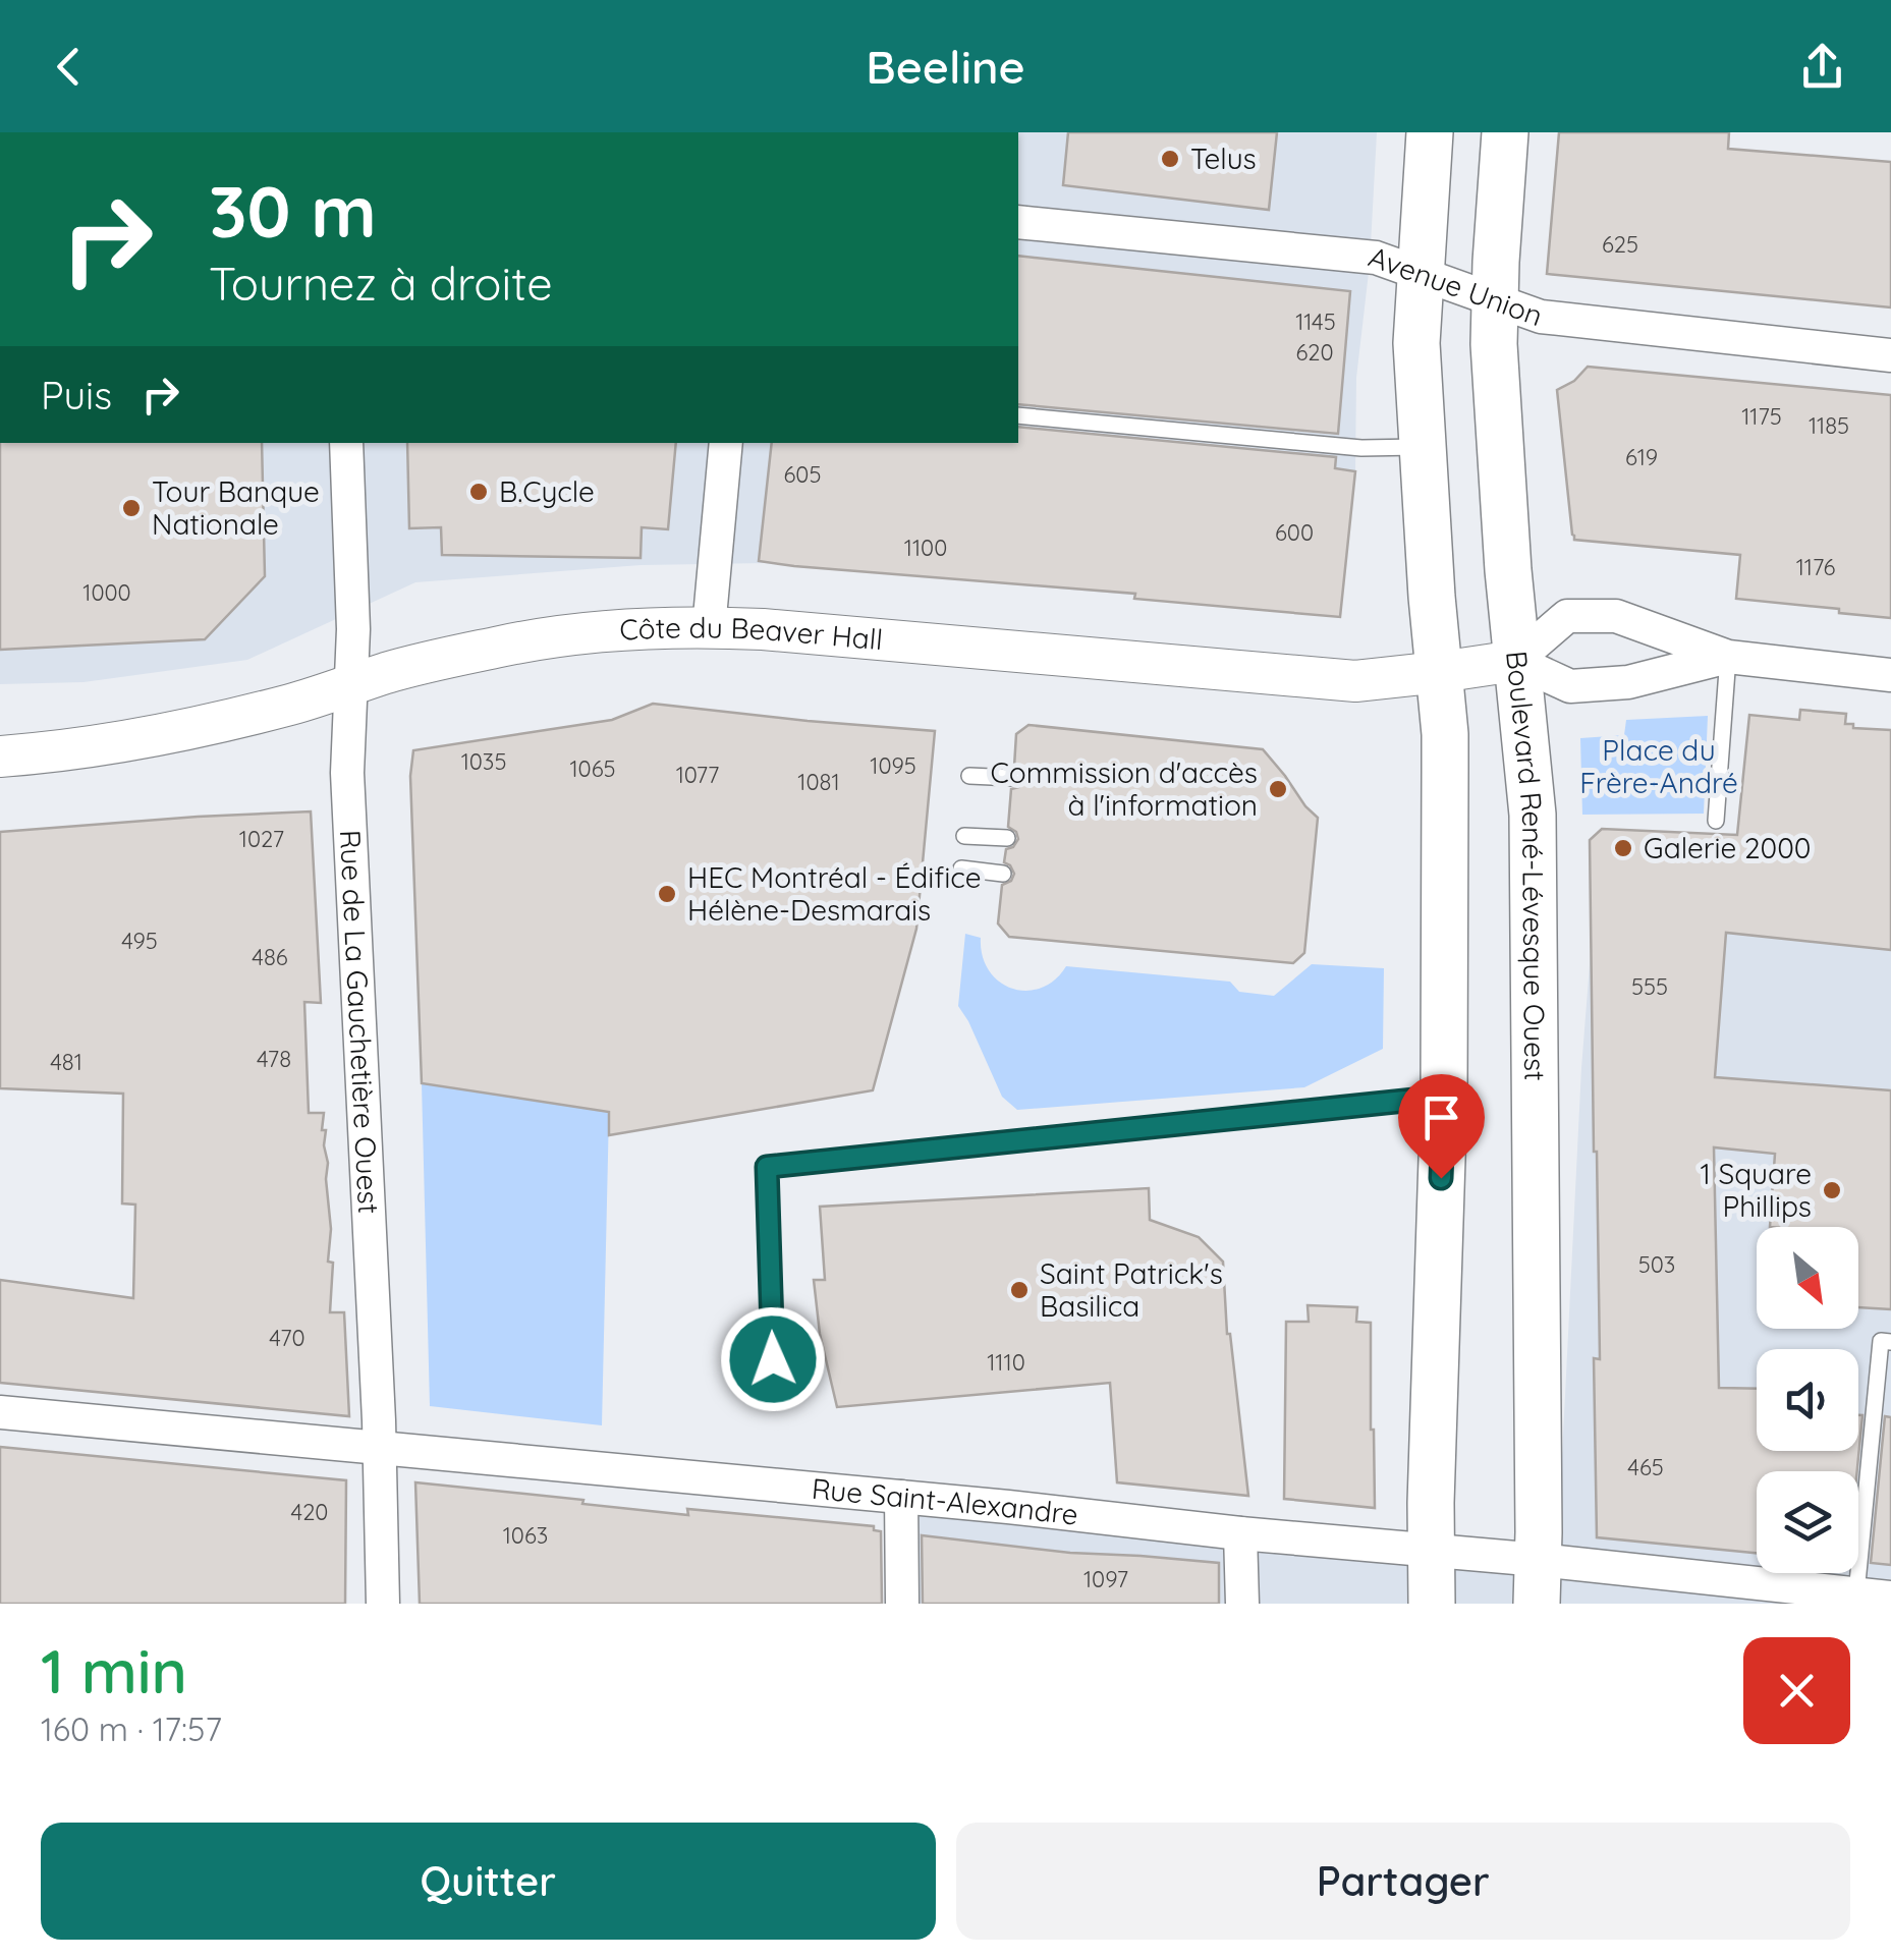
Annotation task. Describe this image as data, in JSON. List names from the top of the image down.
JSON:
{
  "streets": {
    "main road": ["Boulevard René-Lévesque Ouest"],
    "street": [
      "Avenue Union",
      "Côte du Beaver Hall",
      "Rue de La Gauchetière Ouest",
      "Rue Saint-Alexandre"
    ]
  },
  "crossings": [
    ["Avenue Union", "Boulevard René-Lévesque Ouest"],
    ["Côte du Beaver Hall", "Boulevard René-Lévesque Ouest"],
    ["Côte du Beaver Hall", "Rue de La Gauchetière Ouest"],
    ["Boulevard René-Lévesque Ouest", "Rue Saint-Alexandre"],
    ["Rue de La Gauchetière Ouest", "Rue Saint-Alexandre"]
  ],
  "parks": ["Place du Frère-André"],
  "places": [
    "Telus",
    "B.Cycle",
    "Tour Banque Nationale",
    "Commission d'accès à l'information",
    "Galerie 2000",
    "HEC Montréal - Édifice Hélène-Desmarais",
    "1 Square Phillips",
    "Saint Patrick's Basilica"
  ],
  "house_numbers": [
    "625",
    "1145",
    "620",
    "1175",
    "1185",
    "619",
    "605",
    "600",
    "1100",
    "1176",
    "1000",
    "1035",
    "1095",
    "1065",
    "1077",
    "1081",
    "1027",
    "495",
    "486",
    "555",
    "478",
    "481",
    "503",
    "470",
    "1110",
    "465",
    "420",
    "1063",
    "1097"
  ],
  "north": "bottom right",
  "page": {
    "header": "Beeline",
    "turn": ["30 m", "Tournez à droite"],
    "then": "Puis",
    "heading": ["1 min", "160 m · 17:57"],
    "buttons": ["Quitter", "Partager"]
  }
}
